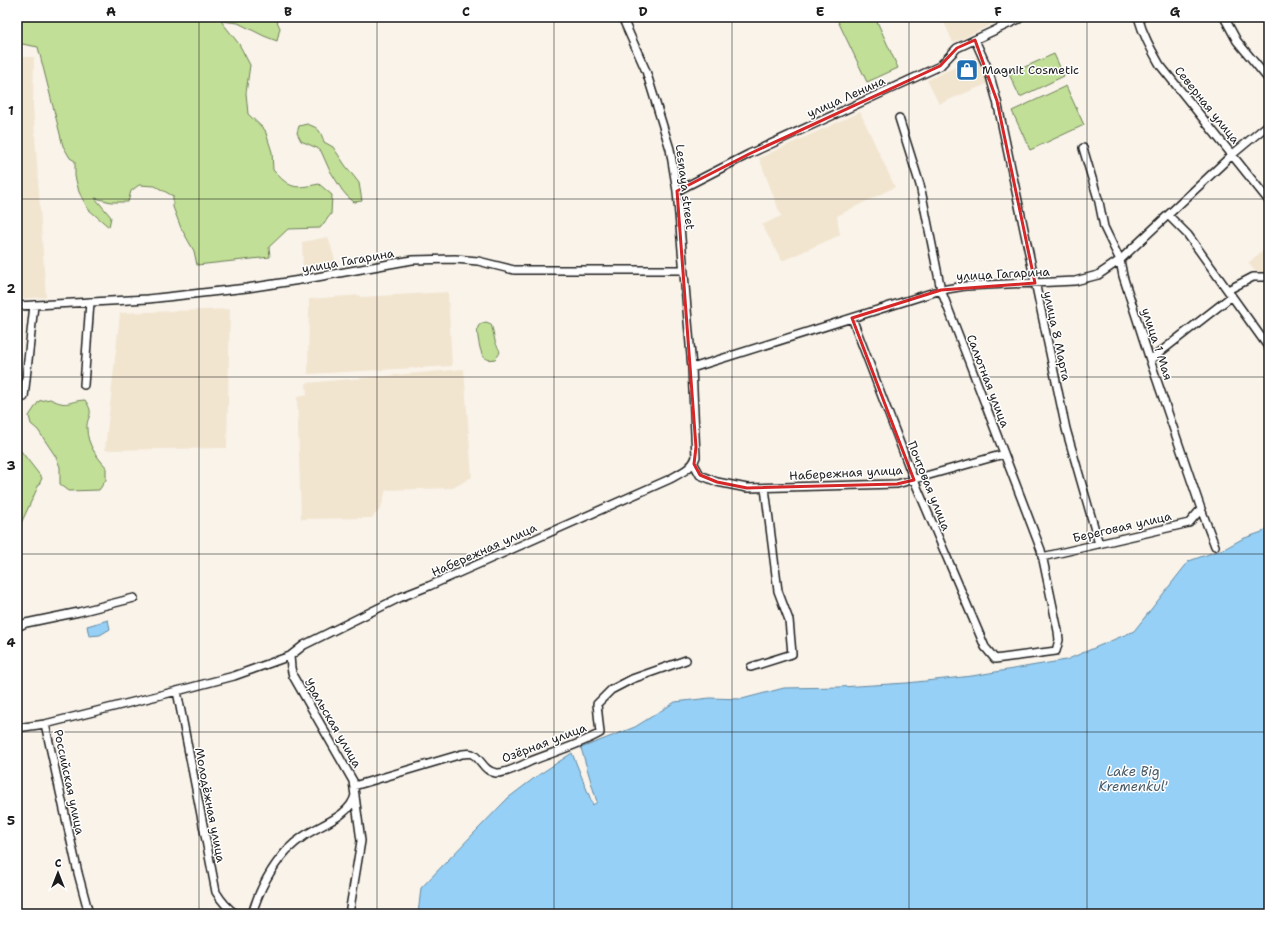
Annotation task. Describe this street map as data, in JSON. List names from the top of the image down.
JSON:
{
  "streets": {
    "street": [
      "улица Ленина",
      "Северная улица",
      "Lesnaya street",
      "улица Гагарина",
      "улица 8 Марта",
      "улица 1 Мая",
      "Салютная улица",
      "Набережная улица",
      "Почтовая улица",
      "Береговая улица",
      "Уральская улица",
      "Озёрная улица",
      "Российская улица",
      "Молодёжная улица"
    ]
  },
  "crossings": [
    ["улица Ленина", "Lesnaya street"],
    ["улица Ленина", "улица 8 Марта"],
    ["Северная улица", "улица Гагарина"],
    ["Lesnaya street", "улица Гагарина"],
    ["улица Гагарина", "улица 8 Марта"],
    ["улица Гагарина", "улица 1 Мая"],
    ["улица Гагарина", "Салютная улица"],
    ["улица Гагарина", "Почтовая улица"],
    ["улица 8 Марта", "Береговая улица"],
    ["улица 1 Мая", "Береговая улица"],
    ["Салютная улица", "Набережная улица"],
    ["Салютная улица", "Почтовая улица"],
    ["Салютная улица", "Береговая улица"],
    ["Набережная улица", "Почтовая улица"],
    ["Набережная улица", "Уральская улица"],
    ["Набережная улица", "Российская улица"],
    ["Набережная улица", "Молодёжная улица"],
    ["Уральская улица", "Озёрная улица"]
  ],
  "water": ["Lake Big Kremenkul'"],
  "places": {
    "shop": ["Magnit Cosmetic"]
  },
  "north": "top",
  "grid": {
    "columns": [
      "A",
      "B",
      "C",
      "D",
      "E",
      "F",
      "G"
    ],
    "rows": [
      "1",
      "2",
      "3",
      "4",
      "5"
    ]
  }
}
